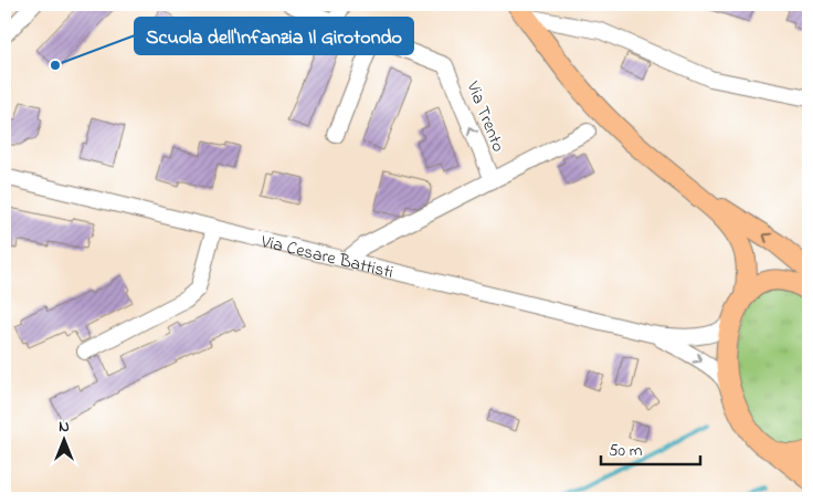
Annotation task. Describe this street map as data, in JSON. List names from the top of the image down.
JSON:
{
  "streets": {
    "main road": ["Via Cesare Battisti"],
    "street": ["Via Trento"]
  },
  "crossings": [
    ["Via Trento", "Via Cesare Battisti"]
  ],
  "one_way": ["Via Trento"],
  "places": ["Scuola dell'Infanzia Il Girotondo"],
  "scale_bar": "50 m",
  "north": "top"
}
